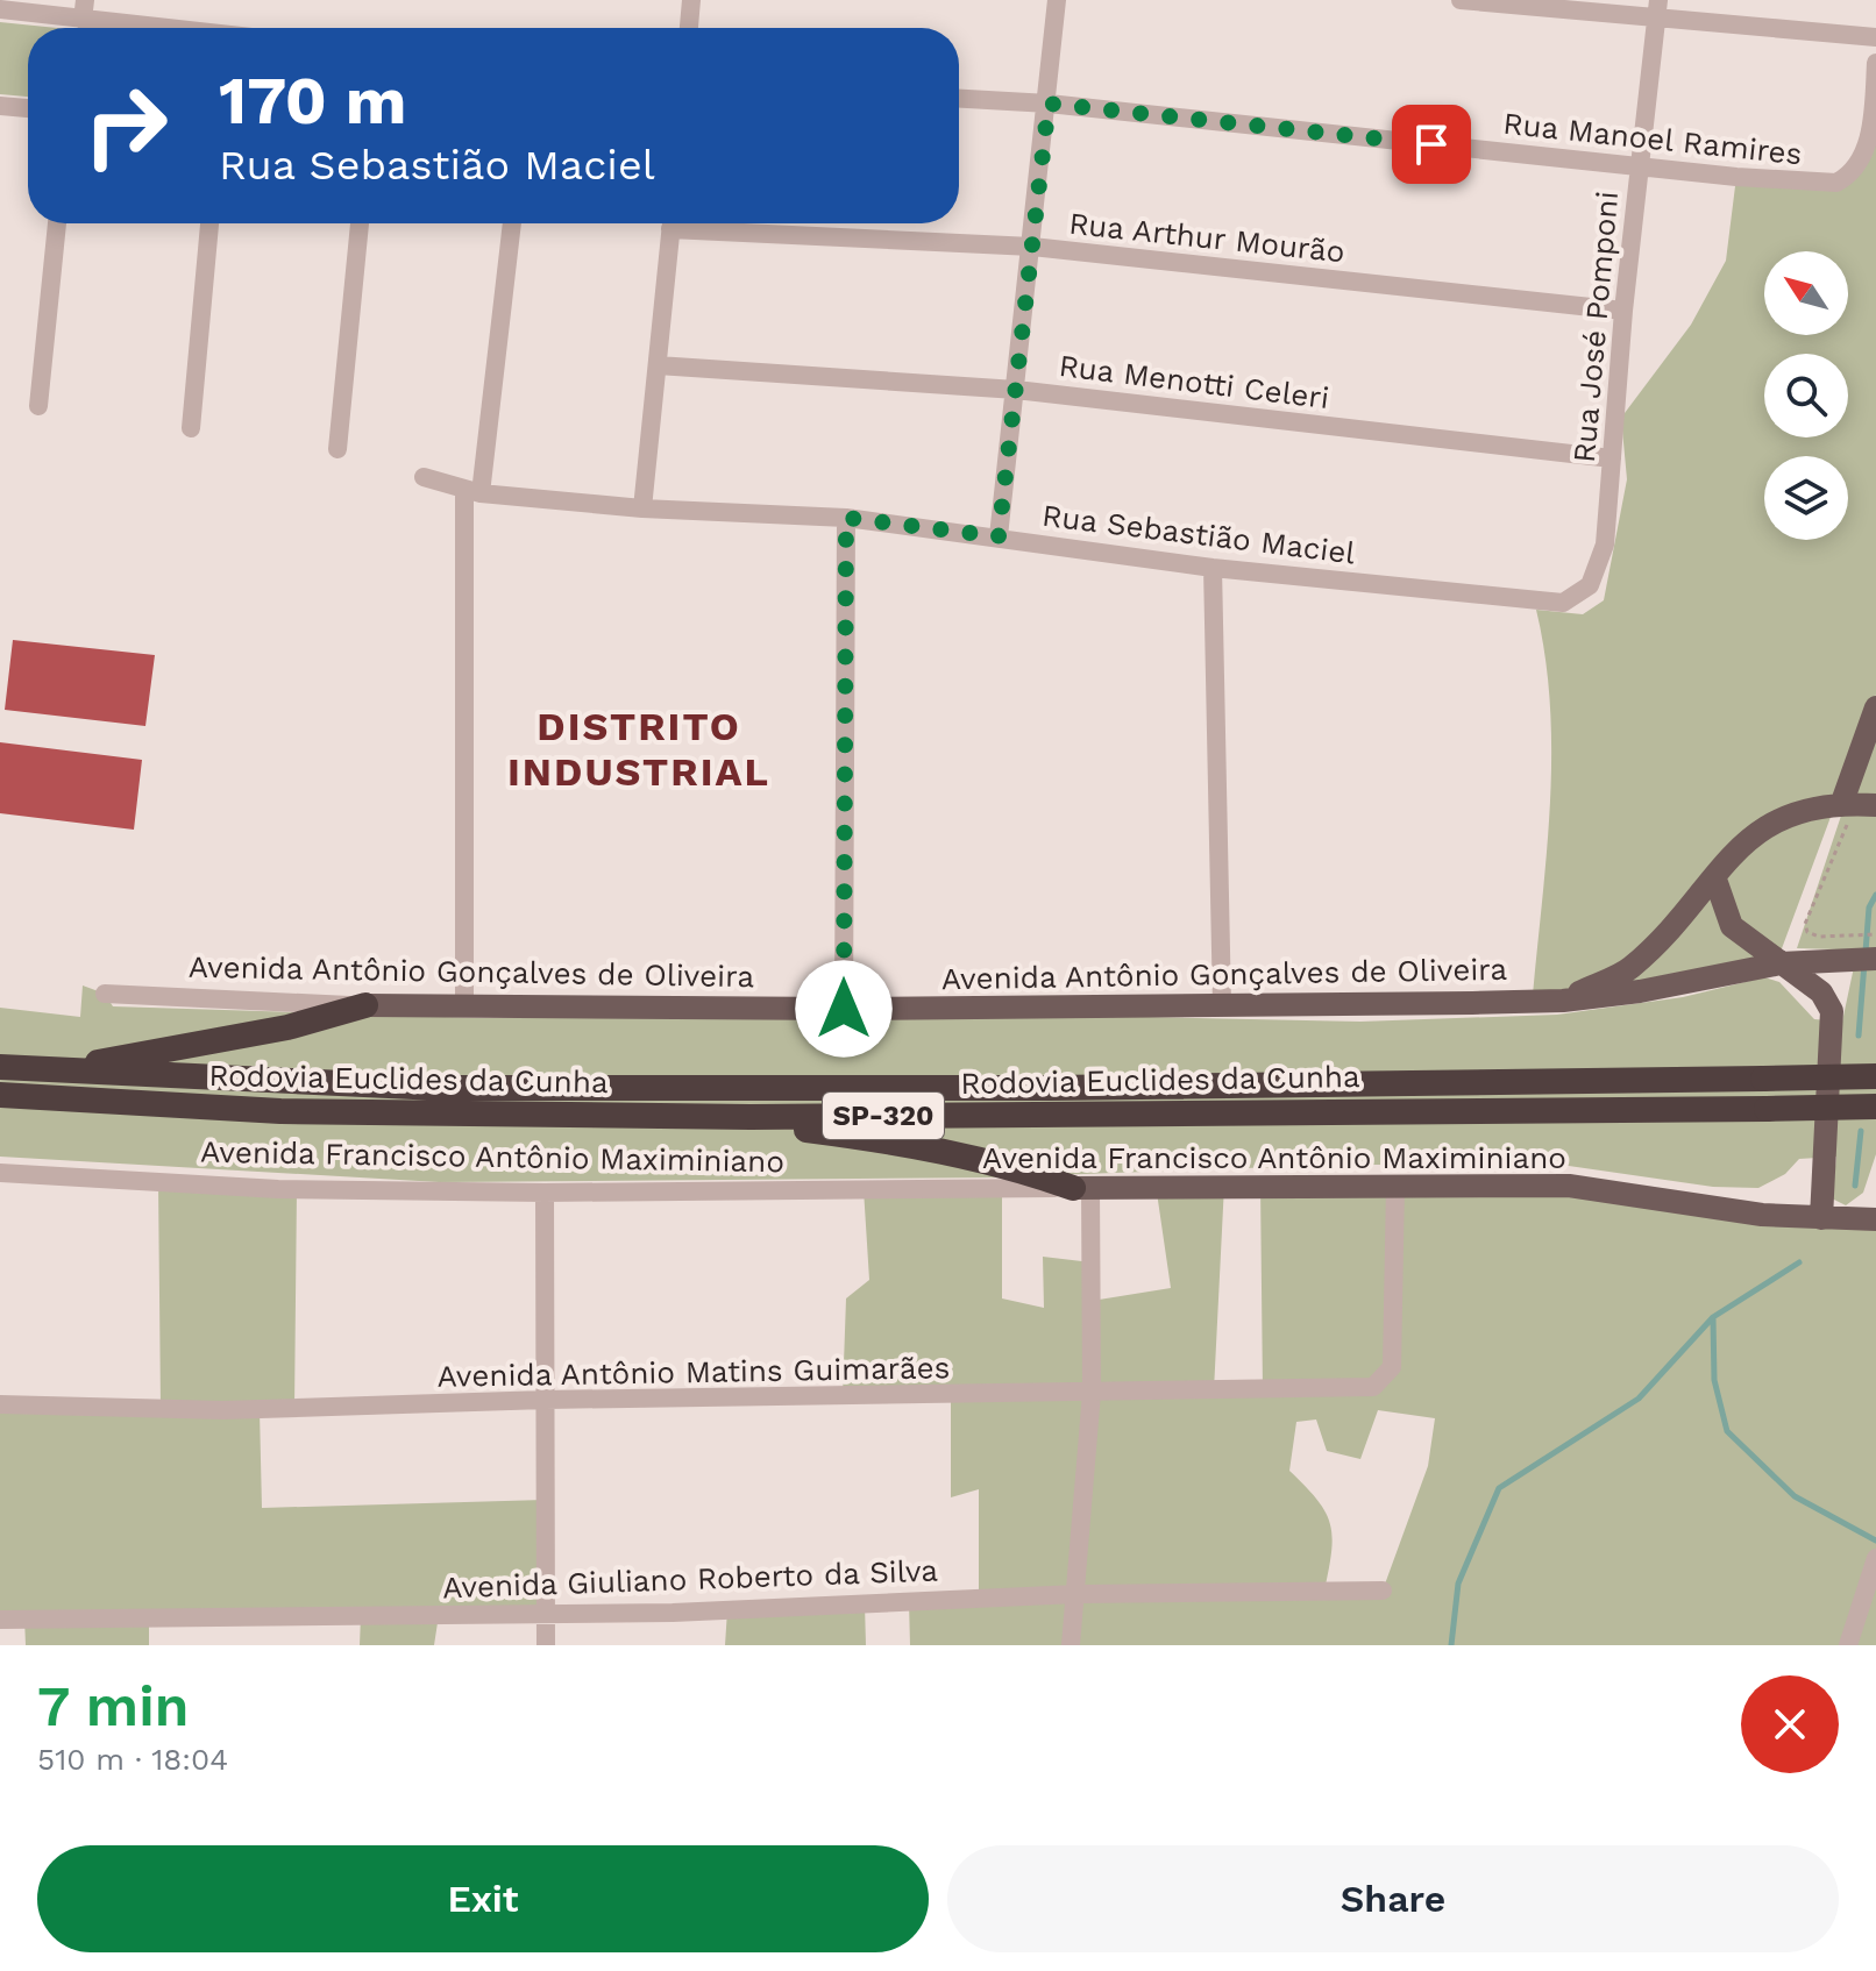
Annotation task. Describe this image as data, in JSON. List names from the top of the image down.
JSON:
{
  "streets": {
    "highway": ["Rodovia Euclides da Cunha", "SP-320"],
    "main road": ["Avenida Antônio Gonçalves de Oliveira", "Avenida Francisco Antônio Maximiniano"],
    "street": [
      "Rua Manoel Ramires",
      "Rua Arthur Mourão",
      "Rua José Pomponi",
      "Rua Menotti Celeri",
      "Rua Sebastião Maciel",
      "Avenida Antônio Matins Guimarães",
      "Avenida Giuliano Roberto da Silva"
    ]
  },
  "crossings": [
    ["Rua Manoel Ramires", "Rua José Pomponi"],
    ["Rua Arthur Mourão", "Rua José Pomponi"],
    ["Rua José Pomponi", "Rua Menotti Celeri"],
    ["Rua José Pomponi", "Rua Sebastião Maciel"],
    ["Avenida Francisco Antônio Maximiniano", "Avenida Antônio Matins Guimarães"]
  ],
  "districts": ["DISTRITO INDUSTRIAL"],
  "north": "top left",
  "page": {
    "turn": ["170 m", "Rua Sebastião Maciel"],
    "heading": ["7 min", "510 m · 18:04"],
    "buttons": ["Exit", "Share"]
  }
}
